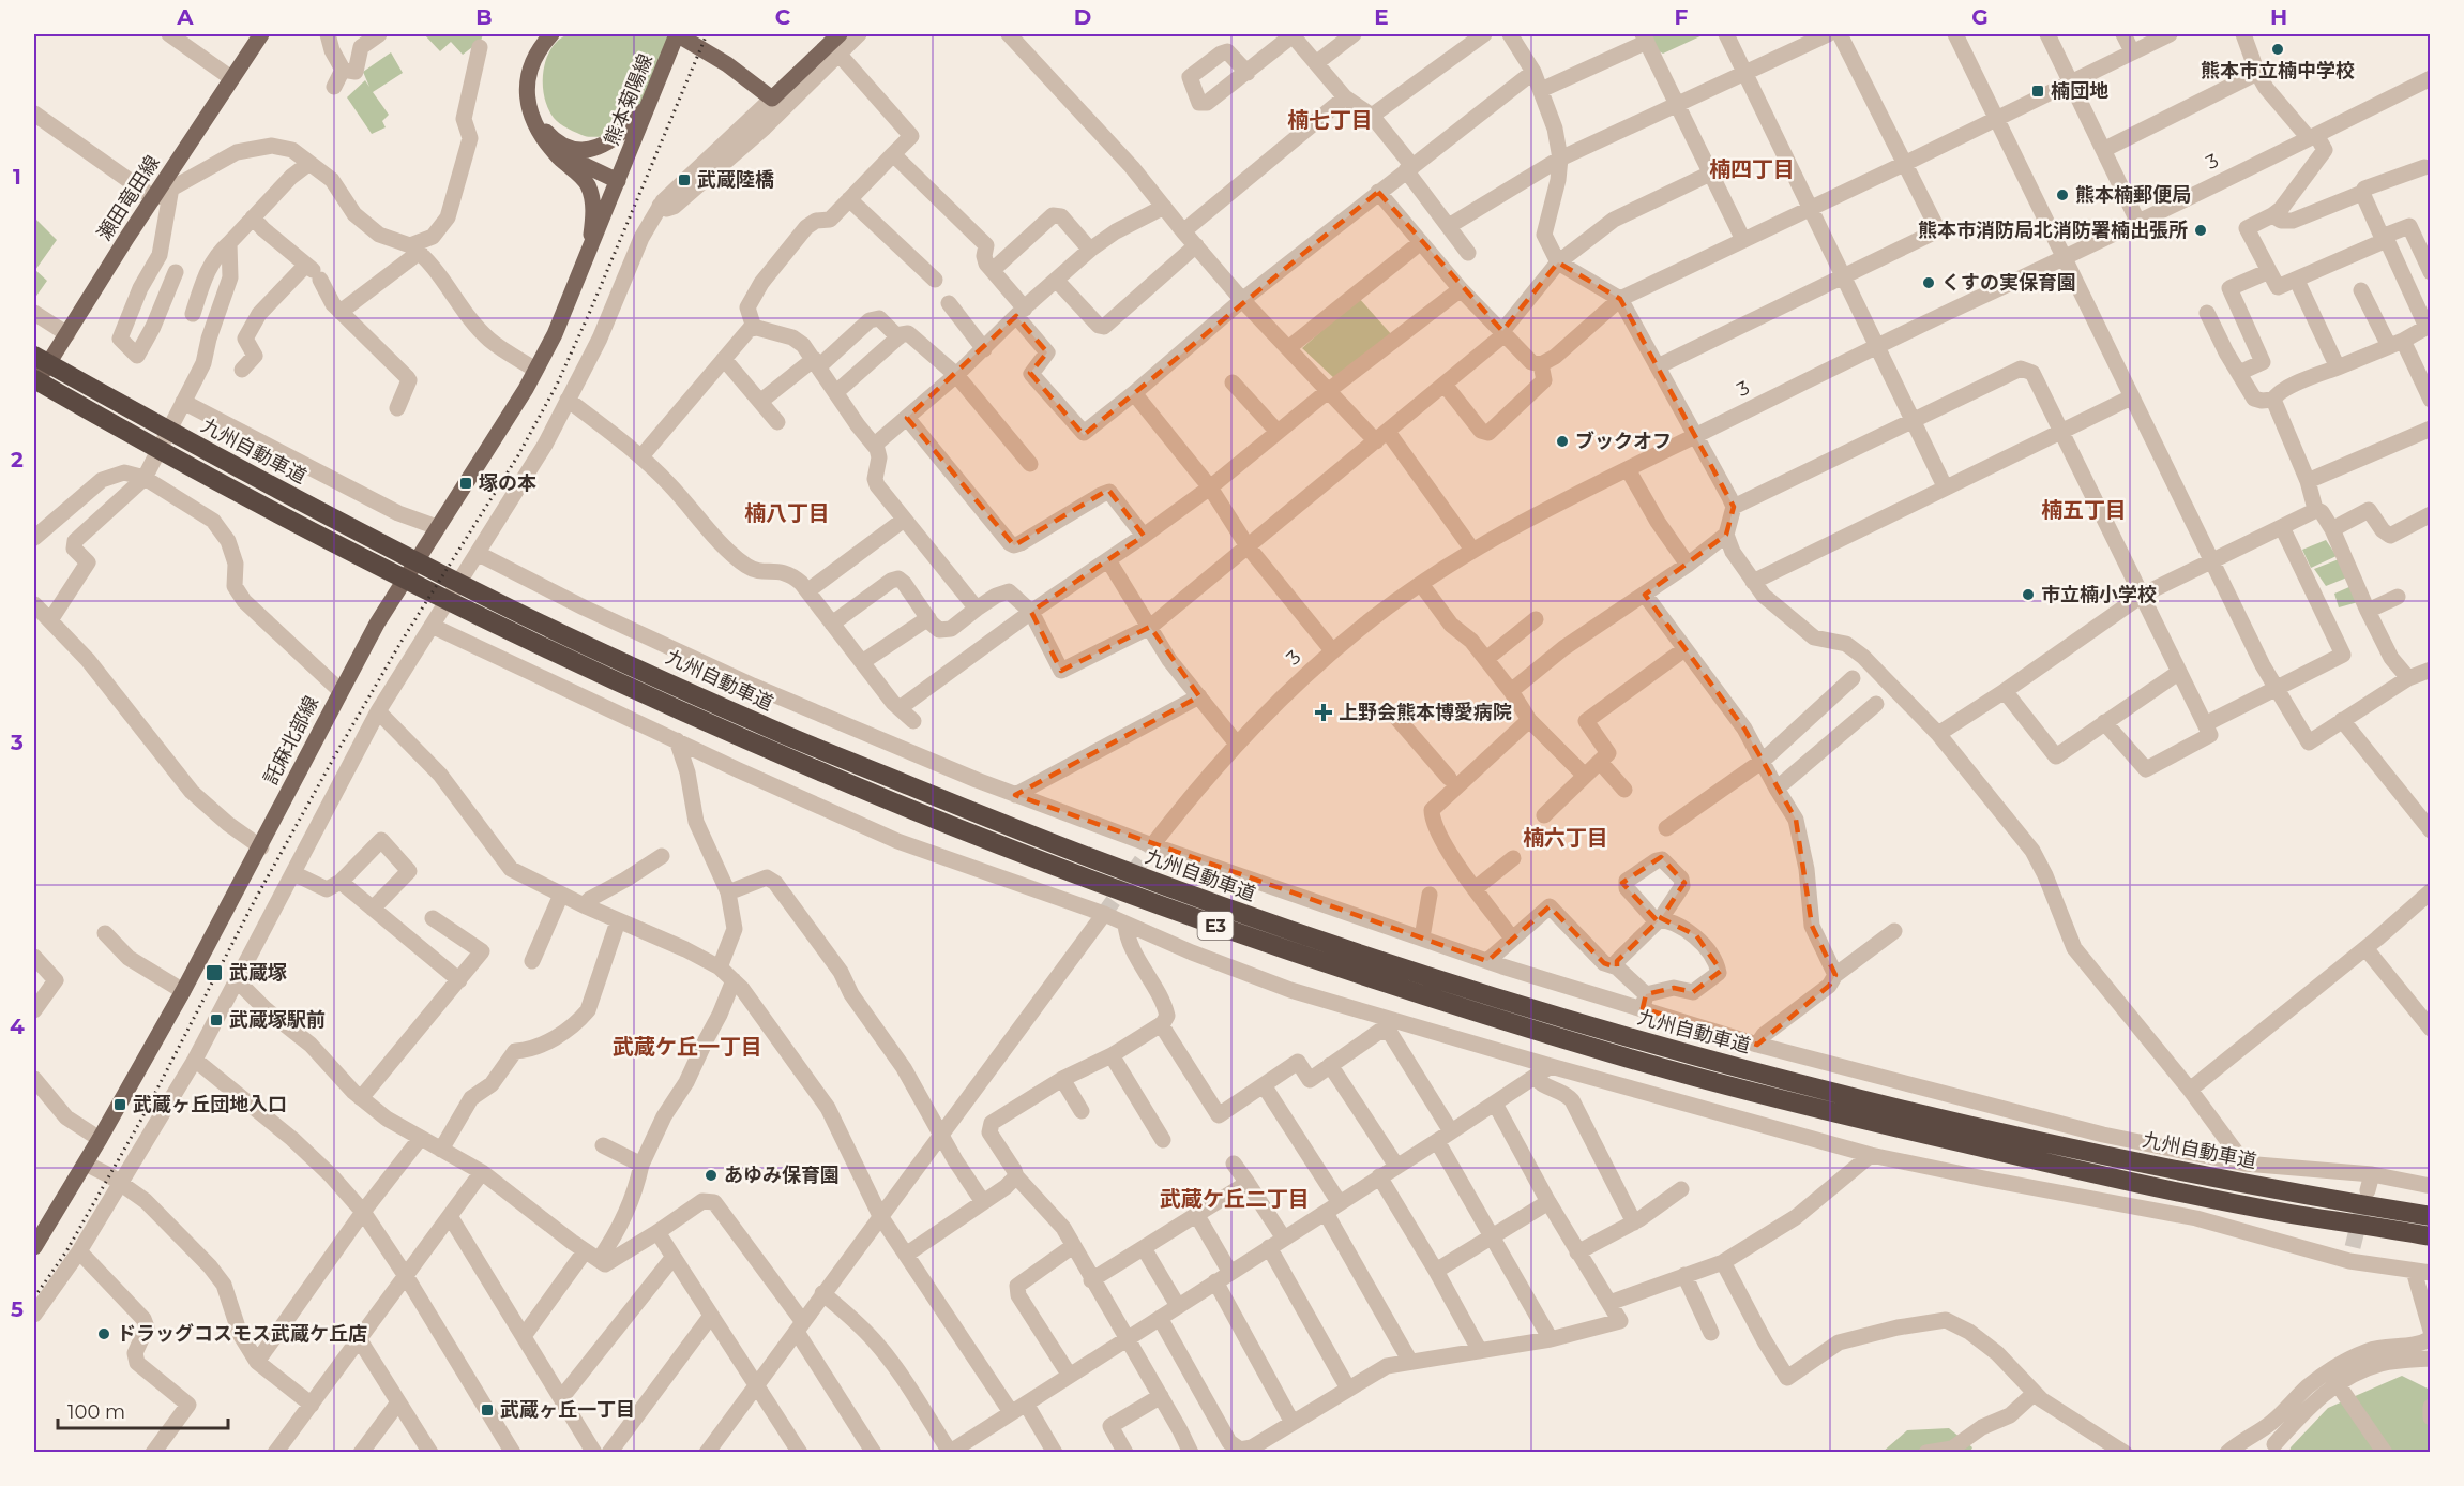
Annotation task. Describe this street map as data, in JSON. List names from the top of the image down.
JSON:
{
  "streets": {
    "highway": ["九州自動車道", "E3"],
    "main road": ["熊本菊陽線", "瀬田竜田線", "託麻北部線"],
    "street": ["3"]
  },
  "crossings": [
    ["熊本菊陽線", "託麻北部線"]
  ],
  "districts": [
    "楠七丁目",
    "楠四丁目",
    "楠五丁目",
    "楠八丁目",
    "楠六丁目",
    "武蔵ケ丘一丁目",
    "武蔵ケ丘二丁目"
  ],
  "places": {
    "other": [
      "熊本市立楠中学校",
      "熊本楠郵便局",
      "熊本市消防局北消防署楠出張所",
      "くすの実保育園",
      "ブックオフ",
      "市立楠小学校",
      "あゆみ保育園",
      "ドラッグコスモス武蔵ケ丘店"
    ],
    "transit": [
      "楠団地",
      "武蔵陸橋",
      "塚の本",
      "武蔵塚",
      "武蔵塚駅前",
      "武蔵ヶ丘団地入口",
      "武蔵ヶ丘一丁目"
    ],
    "health": ["上野会熊本博愛病院"]
  },
  "scale_bar": "100 m",
  "grid": {
    "columns": [
      "A",
      "B",
      "C",
      "D",
      "E",
      "F",
      "G",
      "H"
    ],
    "rows": [
      "1",
      "2",
      "3",
      "4",
      "5"
    ]
  }
}
